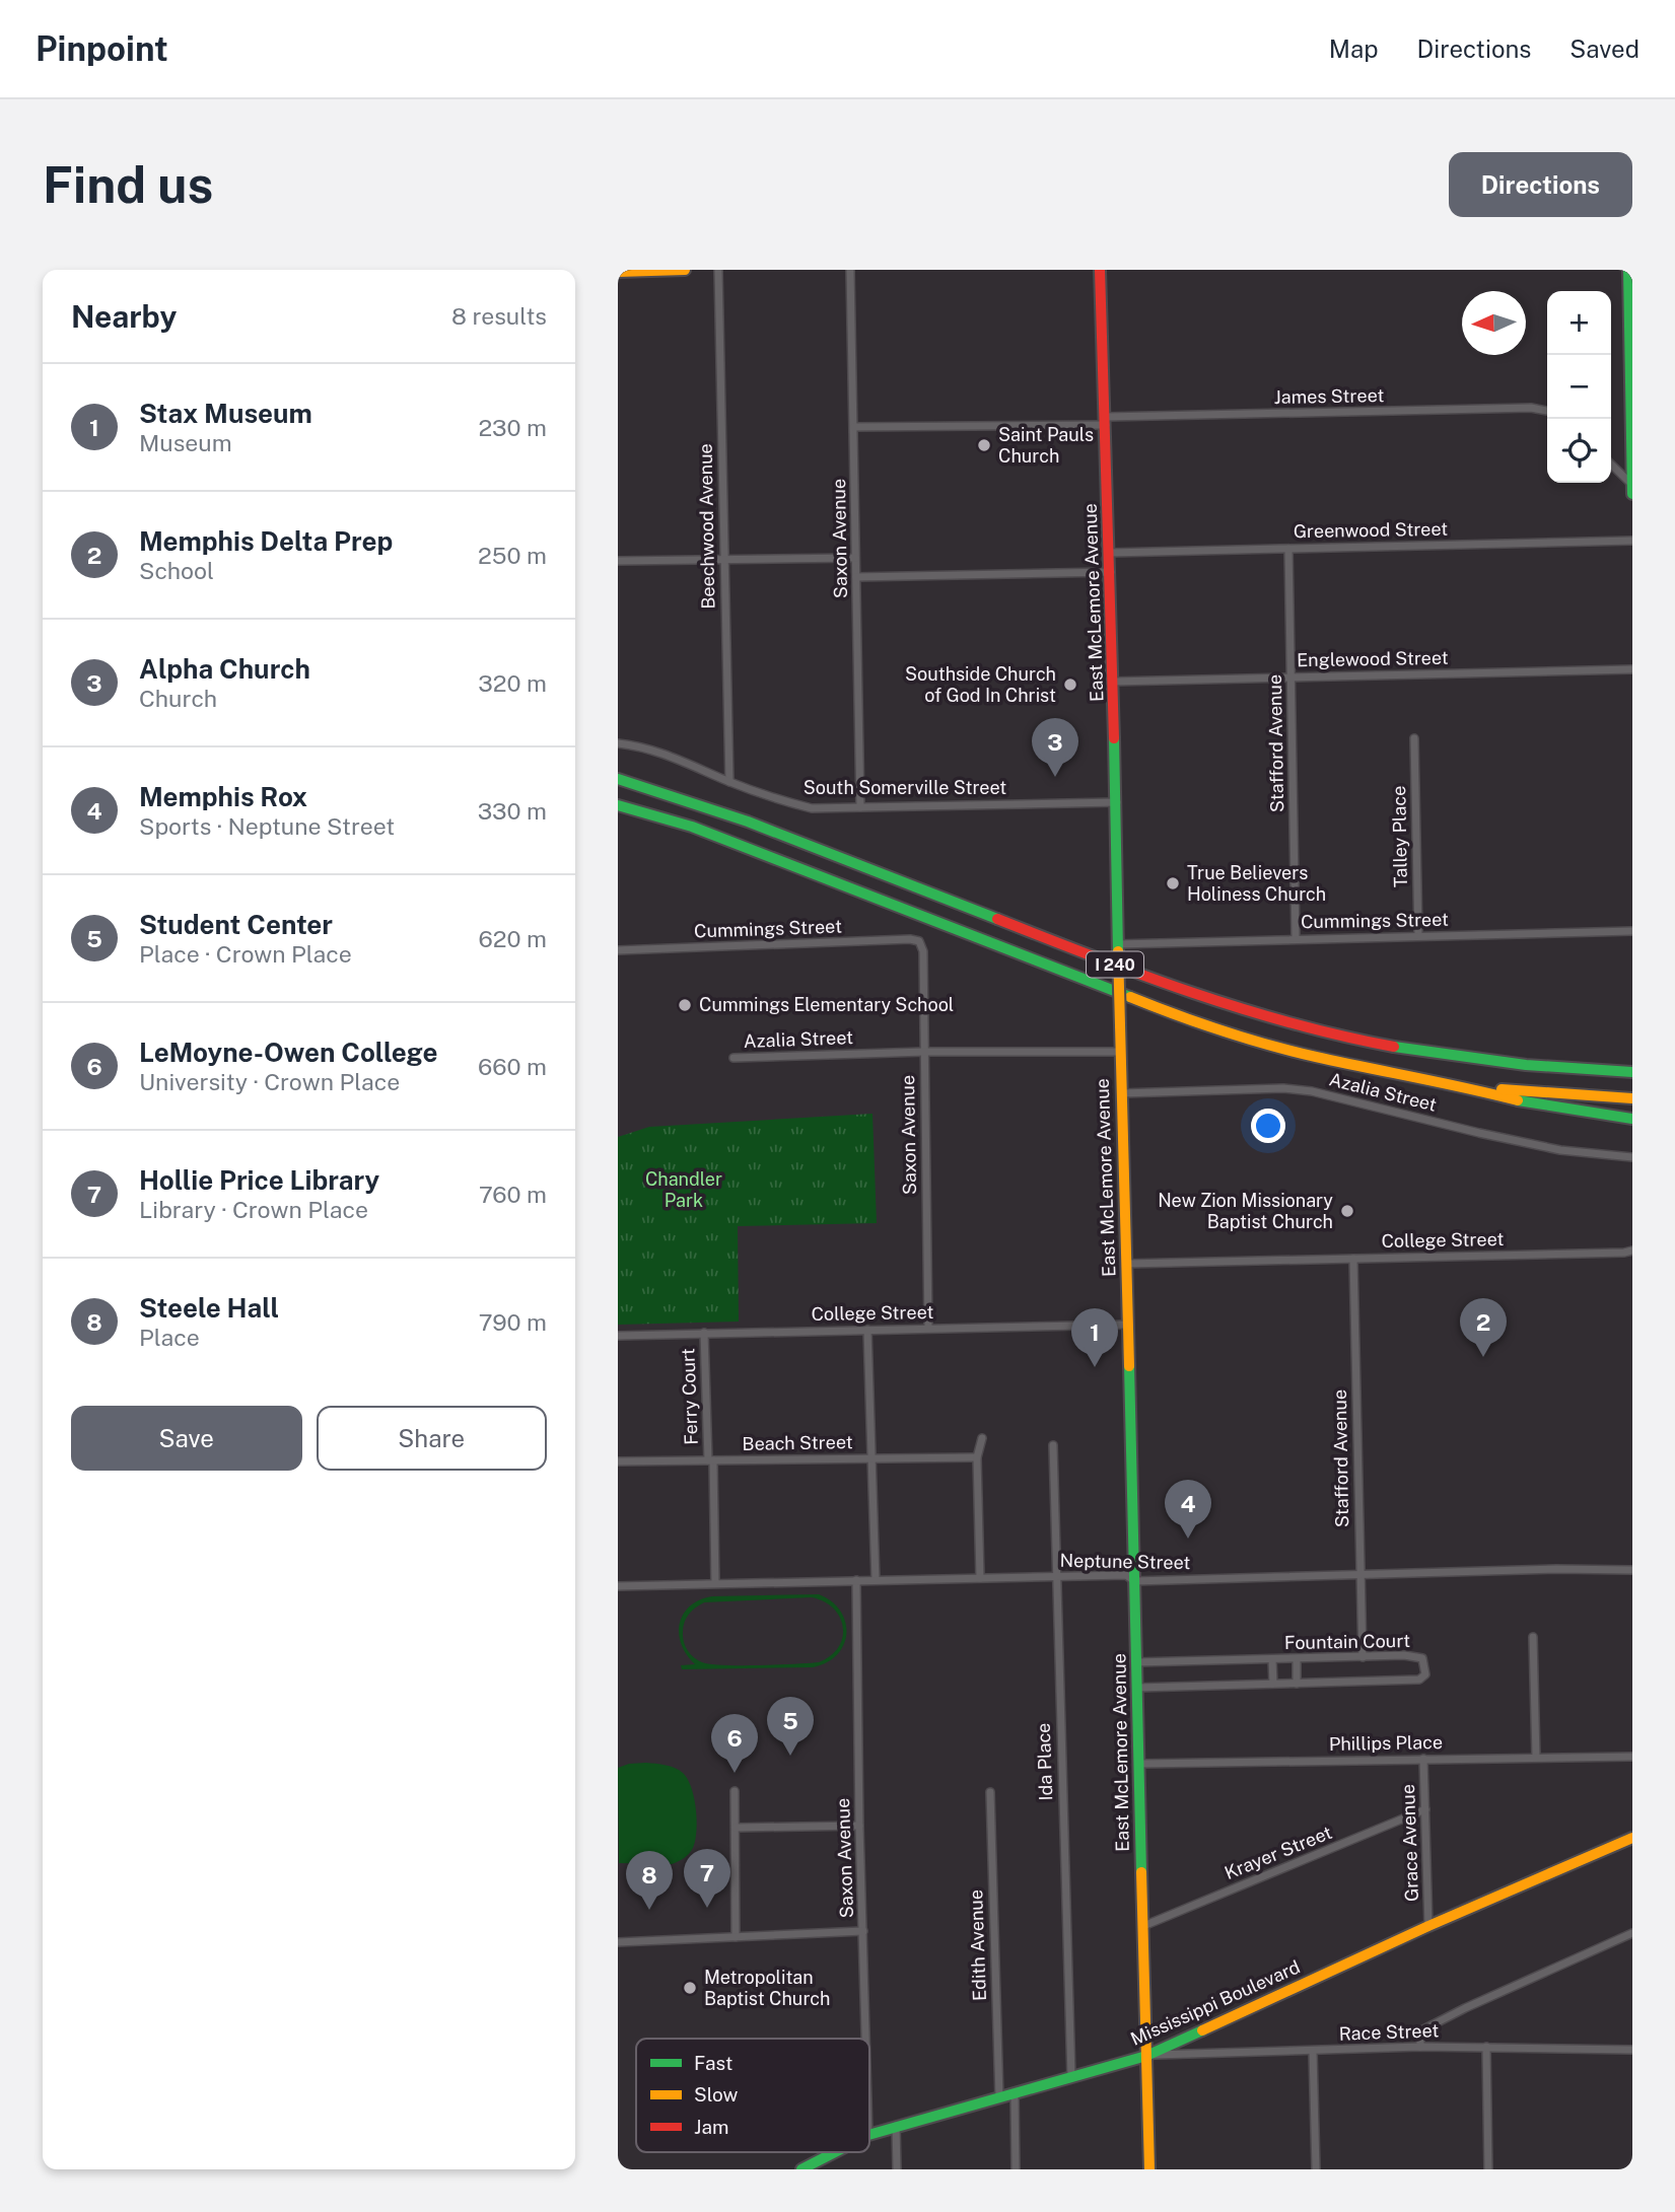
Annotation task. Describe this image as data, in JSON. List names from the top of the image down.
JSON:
{
  "streets": {
    "main road": ["East McLemore Avenue", "I 240", "Mississippi Boulevard"],
    "street": [
      "James Street",
      "Beechwood Avenue",
      "Greenwood Street",
      "Saxon Avenue",
      "Englewood Street",
      "Stafford Avenue",
      "South Somerville Street",
      "Talley Place",
      "Cummings Street",
      "Azalia Street",
      "College Street",
      "Ferry Court",
      "Beach Street",
      "Neptune Street",
      "Fountain Court",
      "Phillips Place",
      "Ida Place",
      "Grace Avenue",
      "Krayer Street",
      "Edith Avenue",
      "Race Street"
    ]
  },
  "crossings": [
    ["James Street", "Saxon Avenue"],
    ["James Street", "East McLemore Avenue"],
    ["Beechwood Avenue", "South Somerville Street"],
    ["Greenwood Street", "East McLemore Avenue"],
    ["Greenwood Street", "Stafford Avenue"],
    ["Saxon Avenue", "South Somerville Street"],
    ["Saxon Avenue", "Cummings Street"],
    ["Saxon Avenue", "Azalia Street"],
    ["Saxon Avenue", "College Street"],
    ["Saxon Avenue", "Neptune Street"],
    ["East McLemore Avenue", "Englewood Street"],
    ["East McLemore Avenue", "South Somerville Street"],
    ["East McLemore Avenue", "Cummings Street"],
    ["East McLemore Avenue", "Azalia Street"],
    ["East McLemore Avenue", "College Street"],
    ["East McLemore Avenue", "Neptune Street"],
    ["East McLemore Avenue", "Fountain Court"],
    ["East McLemore Avenue", "Phillips Place"],
    ["East McLemore Avenue", "Krayer Street"],
    ["East McLemore Avenue", "Mississippi Boulevard"],
    ["East McLemore Avenue", "Race Street"],
    ["Englewood Street", "Stafford Avenue"],
    ["Stafford Avenue", "Cummings Street"],
    ["Stafford Avenue", "College Street"],
    ["Stafford Avenue", "Neptune Street"],
    ["Stafford Avenue", "Fountain Court"],
    ["Talley Place", "Cummings Street"],
    ["College Street", "Ferry Court"],
    ["Ferry Court", "Beach Street"],
    ["Ferry Court", "Neptune Street"],
    ["Neptune Street", "Ida Place"],
    ["Phillips Place", "Grace Avenue"],
    ["Ida Place", "Mississippi Boulevard"],
    ["Grace Avenue", "Krayer Street"],
    ["Grace Avenue", "Mississippi Boulevard"],
    ["Edith Avenue", "Mississippi Boulevard"],
    ["Mississippi Boulevard", "Race Street"]
  ],
  "parks": ["Chandler Park"],
  "places": [
    "Saint Pauls Church",
    "Southside Church of God In Christ",
    "True Believers Holiness Church",
    "Cummings Elementary School",
    "New Zion Missionary Baptist Church",
    "Metropolitan Baptist Church"
  ],
  "legend": ["Fast", "Slow", "Jam"],
  "north": "left",
  "page": {
    "header": "Pinpoint",
    "nav": ["Map", "Directions", "Saved"],
    "buttons": [
      "Directions",
      ["Save", "Share"]
    ],
    "title": "Find us",
    "heading": ["Nearby", "8 results"],
    "map_buttons": ["+", "−"],
    "list": [
      {
        "mark": "1",
        "name": "Stax Museum",
        "note": "Museum",
        "value": "230 m"
      },
      {
        "mark": "2",
        "name": "Memphis Delta Prep",
        "note": "School",
        "value": "250 m"
      },
      {
        "mark": "3",
        "name": "Alpha Church",
        "note": "Church",
        "value": "320 m"
      },
      {
        "mark": "4",
        "name": "Memphis Rox",
        "note": "Sports · Neptune Street",
        "value": "330 m"
      },
      {
        "mark": "5",
        "name": "Student Center",
        "note": "Place · Crown Place",
        "value": "620 m"
      },
      {
        "mark": "6",
        "name": "LeMoyne-Owen College",
        "note": "University · Crown Place",
        "value": "660 m"
      },
      {
        "mark": "7",
        "name": "Hollie Price Library",
        "note": "Library · Crown Place",
        "value": "760 m"
      },
      {
        "mark": "8",
        "name": "Steele Hall",
        "note": "Place",
        "value": "790 m"
      }
    ],
    "pins": [
      "3",
      "2",
      "1",
      "4",
      "5",
      "6",
      "7",
      "8"
    ]
  }
}
